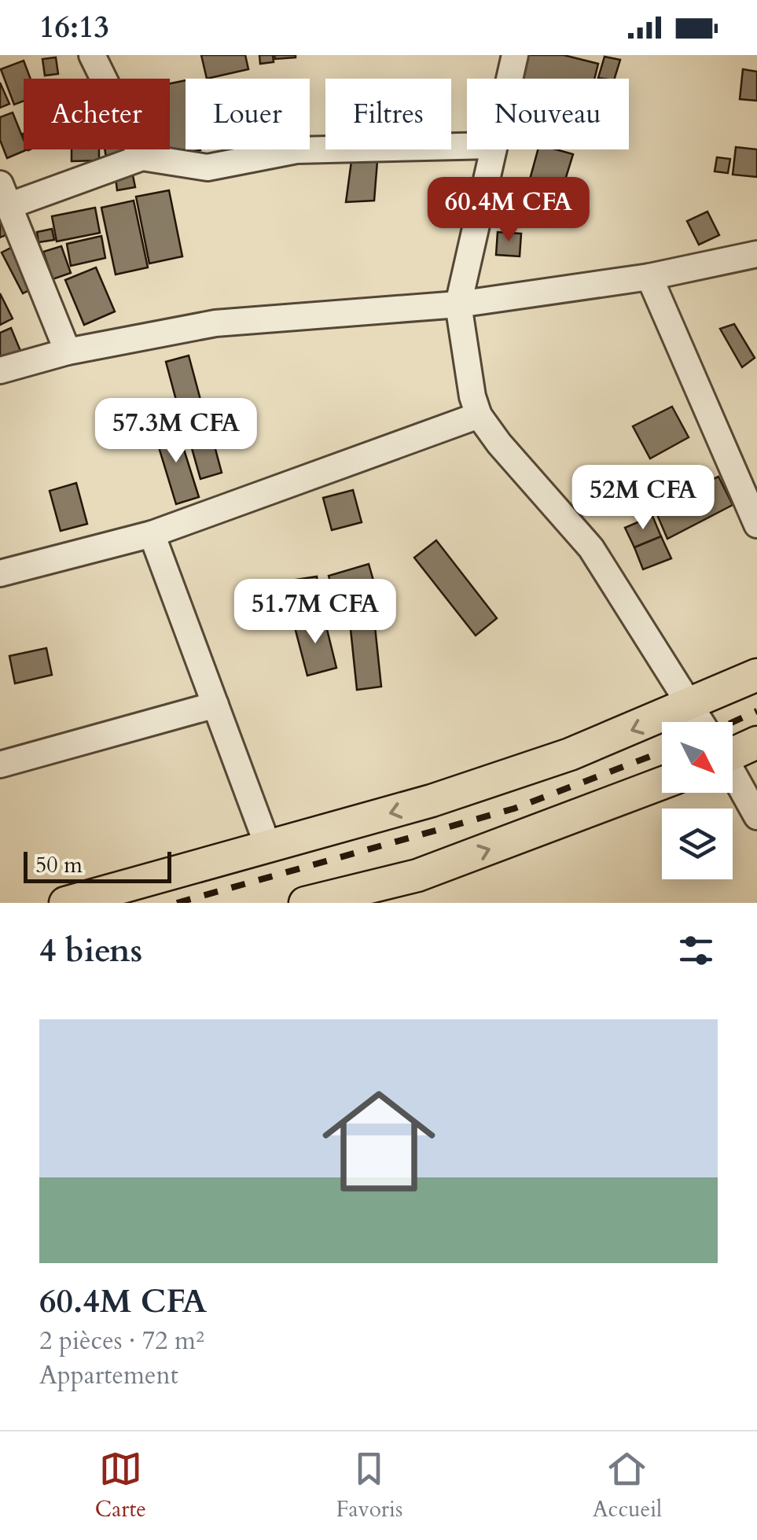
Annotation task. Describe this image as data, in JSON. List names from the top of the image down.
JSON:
{
  "scale_bar": "50 m",
  "north": "bottom right",
  "page": {
    "status": "16:13",
    "chip": [
      "Acheter",
      "Louer",
      "Filtres",
      "Nouveau"
    ],
    "price": [
      "60.4M CFA",
      "57.3M CFA",
      "52M CFA",
      "51.7M CFA"
    ],
    "scale": "50 m",
    "heading": "4 biens",
    "list": [
      {
        "name": "60.4M CFA",
        "note": "2 pièces · 72 m² · Appartement"
      }
    ],
    "tabs": ["Carte", "Favoris", "Accueil"]
  }
}
